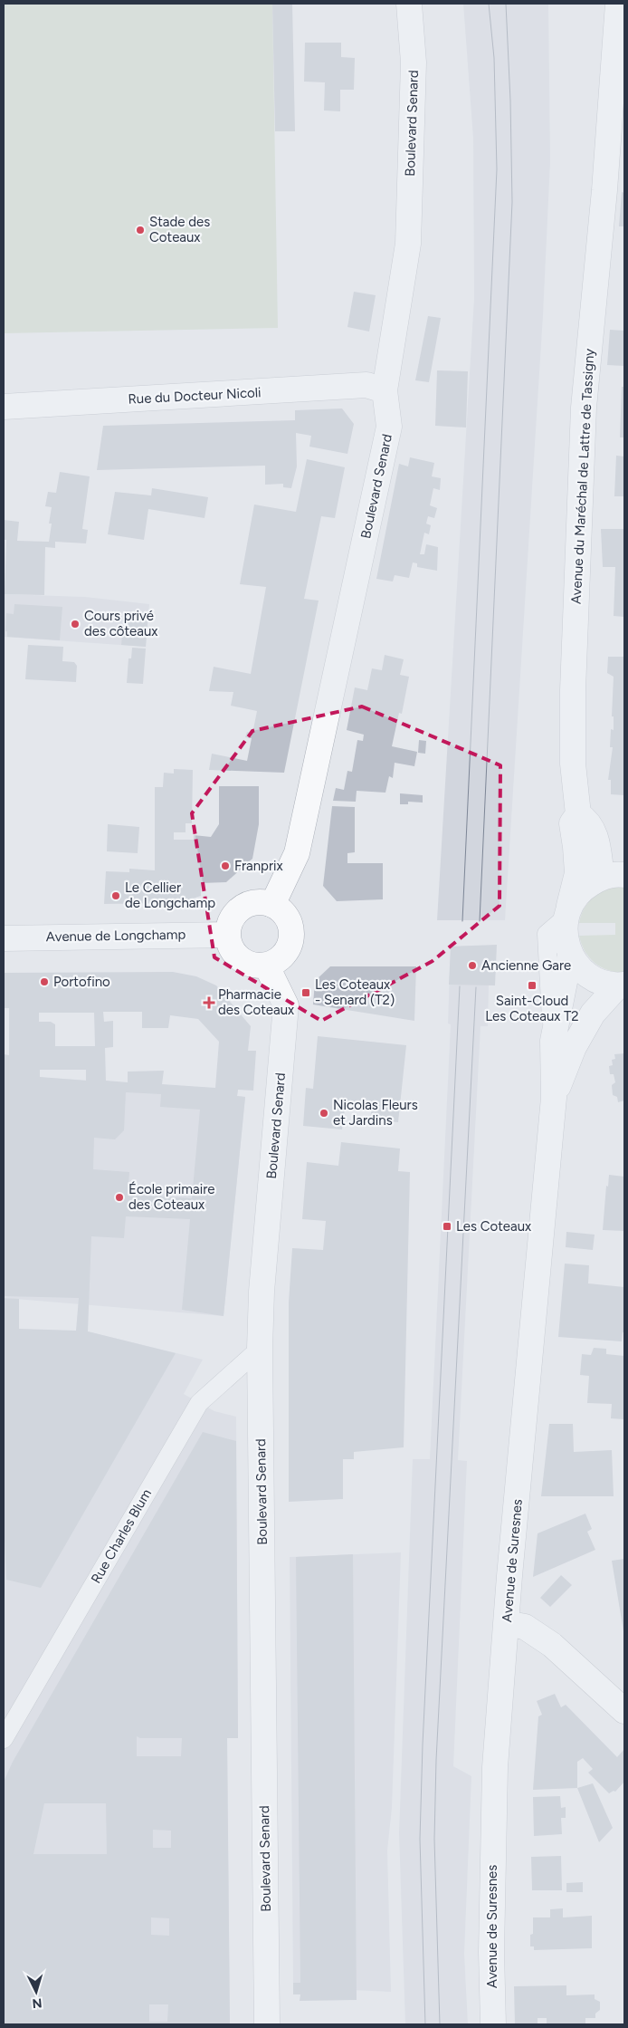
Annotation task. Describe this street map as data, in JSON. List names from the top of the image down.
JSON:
{
  "streets": {
    "street": [
      "Boulevard Senard",
      "Rue du Docteur Nicoli",
      "Avenue du Maréchal de Lattre de Tassigny",
      "Avenue de Longchamp",
      "Avenue de Suresnes"
    ],
    "lane": ["Rue Charles Blum"]
  },
  "crossings": [
    ["Boulevard Senard", "Rue du Docteur Nicoli"],
    ["Boulevard Senard", "Avenue de Longchamp"],
    ["Boulevard Senard", "Rue Charles Blum"],
    ["Avenue du Maréchal de Lattre de Tassigny", "Avenue de Suresnes"]
  ],
  "places": {
    "other": [
      "Stade des Coteaux",
      "Cours privé des côteaux",
      "Franprix",
      "Le Cellier de Longchamp",
      "Ancienne Gare",
      "Portofino",
      "Nicolas Fleurs et Jardins",
      "École primaire des Coteaux"
    ],
    "transit": ["Saint-Cloud Les Coteaux T2", "Les Coteaux - Senard (T2)", "Les Coteaux"],
    "health": ["Pharmacie des Coteaux"]
  },
  "north": "bottom"
}
